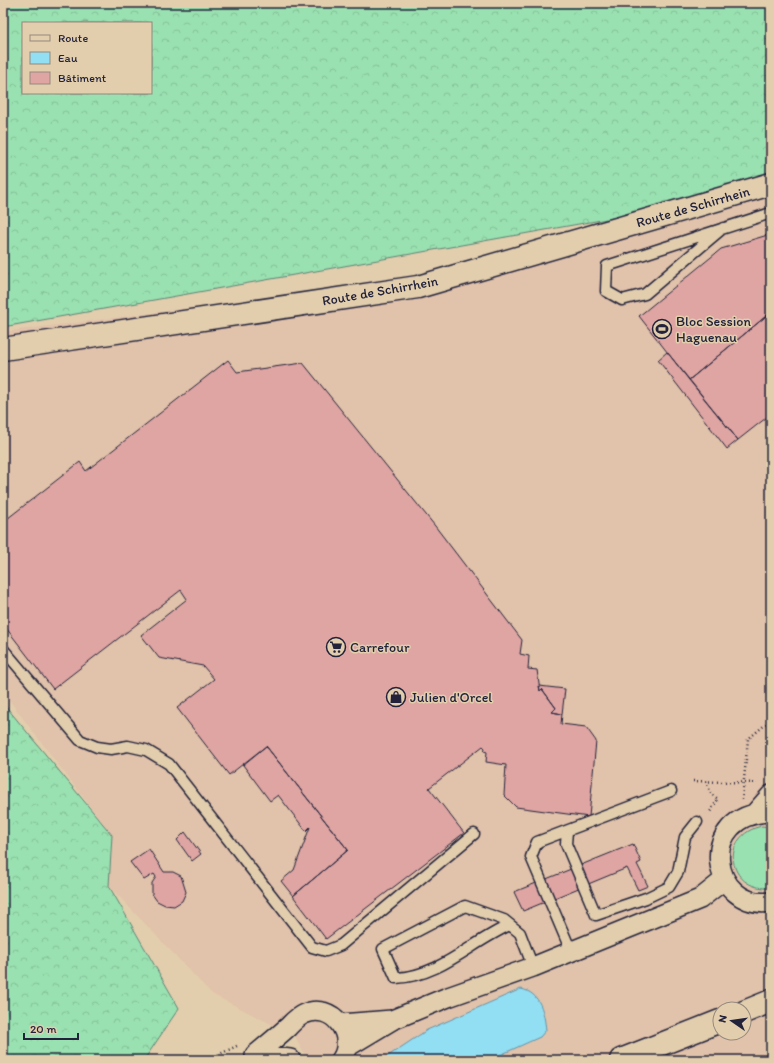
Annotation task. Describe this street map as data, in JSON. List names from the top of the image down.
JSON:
{
  "streets": {
    "street": ["Route de Schirrhein"]
  },
  "places": {
    "sports": ["Bloc Session Haguenau"],
    "supermarket": ["Carrefour"],
    "shop": ["Julien d'Orcel"]
  },
  "legend": ["Route", "Eau", "Bâtiment"],
  "scale_bar": "20 m",
  "north": "left"
}
